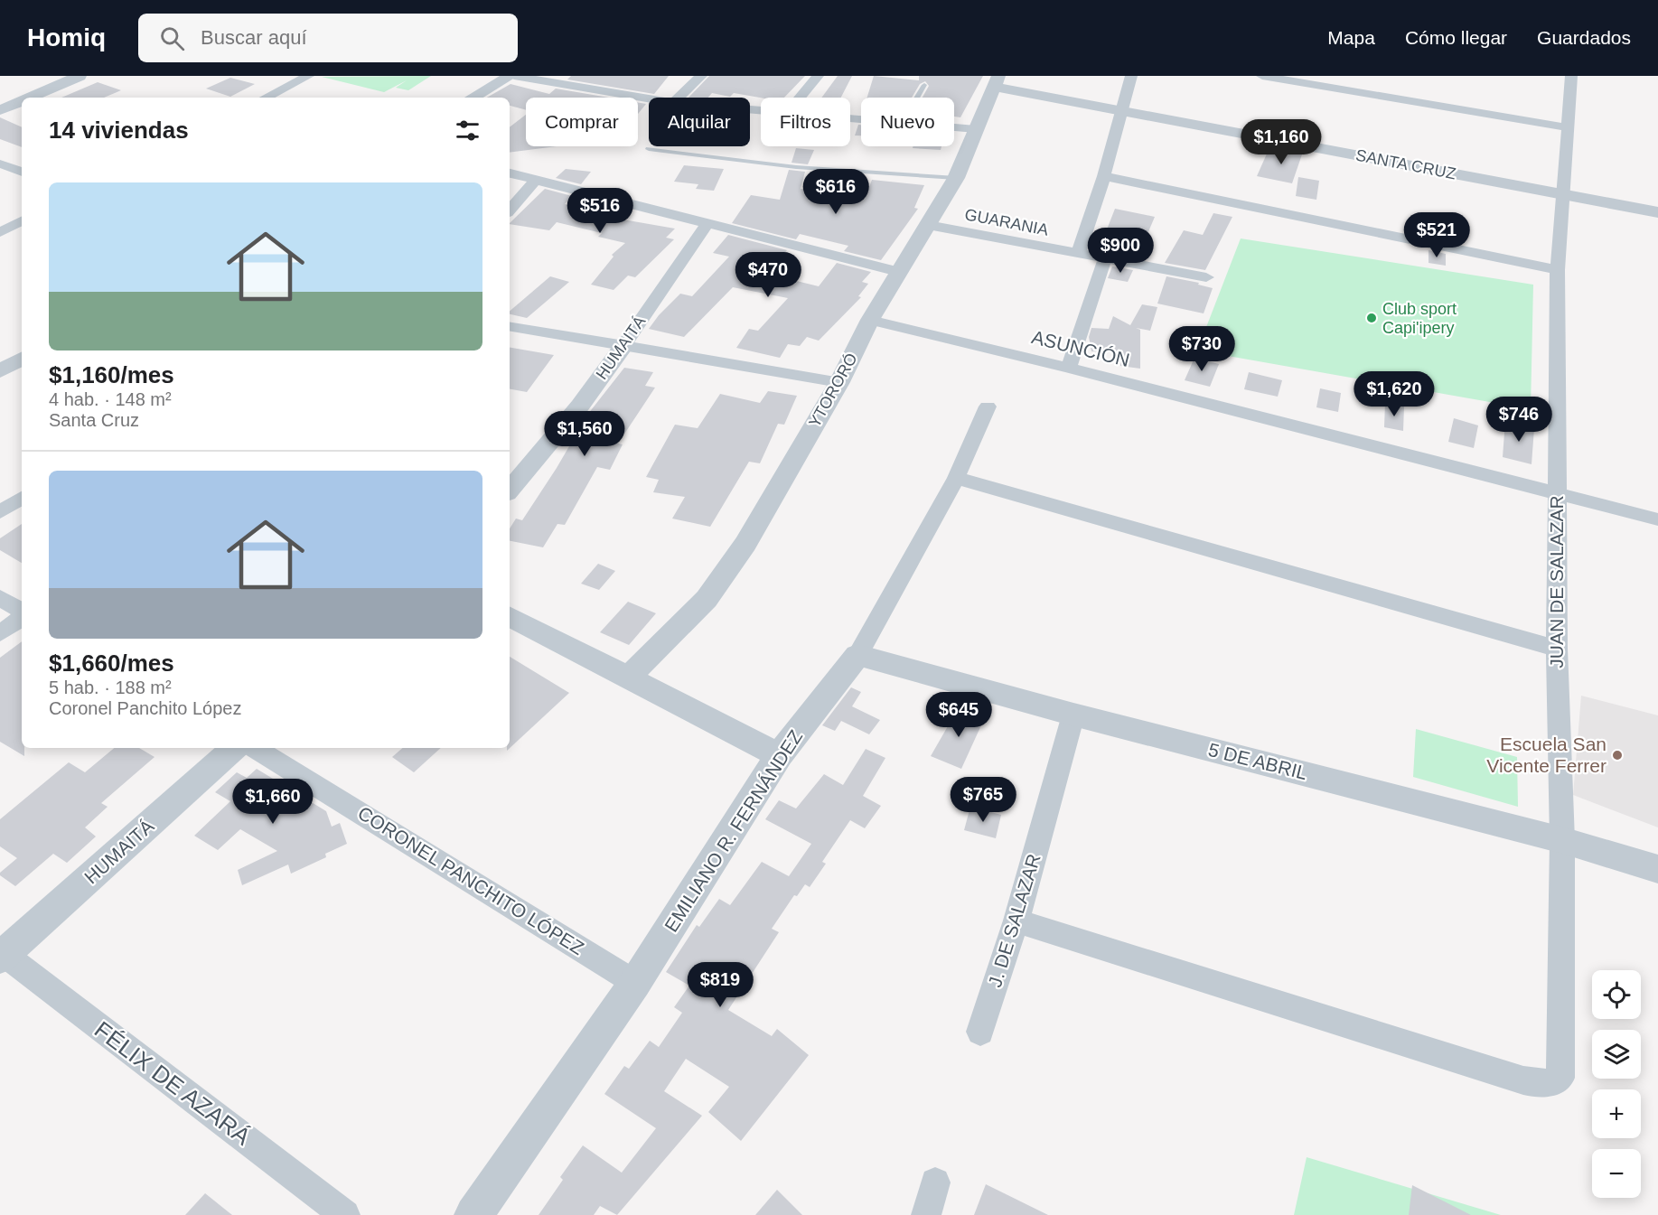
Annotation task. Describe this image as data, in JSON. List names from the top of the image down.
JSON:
{
  "streets": {
    "street": [
      "SANTA CRUZ",
      "GUARANIA",
      "HUMAITÁ",
      "ASUNCIÓN",
      "YTORORÓ",
      "JUAN DE SALAZAR",
      "5 DE ABRIL",
      "EMILIANO R. FERNÁNDEZ",
      "CORONEL PANCHITO LÓPEZ",
      "J. DE SALAZAR",
      "FÉLIX DE AZARÁ"
    ]
  },
  "crossings": [
    ["SANTA CRUZ", "YTORORÓ"],
    ["SANTA CRUZ", "JUAN DE SALAZAR"],
    ["GUARANIA", "YTORORÓ"],
    ["HUMAITÁ", "FÉLIX DE AZARÁ"],
    ["ASUNCIÓN", "YTORORÓ"],
    ["ASUNCIÓN", "JUAN DE SALAZAR"],
    ["JUAN DE SALAZAR", "5 DE ABRIL"],
    ["JUAN DE SALAZAR", "J. DE SALAZAR"],
    ["5 DE ABRIL", "EMILIANO R. FERNÁNDEZ"],
    ["5 DE ABRIL", "J. DE SALAZAR"],
    ["EMILIANO R. FERNÁNDEZ", "CORONEL PANCHITO LÓPEZ"]
  ],
  "places": ["Club sport Capi'ipery", "Escuela San Vicente Ferrer"],
  "page": {
    "header": "Homiq",
    "search": "Buscar aquí",
    "nav": ["Mapa", "Cómo llegar", "Guardados"],
    "chip": [
      "Comprar",
      "Alquilar",
      "Filtros",
      "Nuevo"
    ],
    "heading": "14 viviendas",
    "price": [
      "$1,160",
      "$616",
      "$516",
      "$521",
      "$900",
      "$470",
      "$730",
      "$1,620",
      "$746",
      "$1,560",
      "$645",
      "$765",
      "$1,660",
      "$819"
    ],
    "list": [
      {
        "name": "$1,160/mes",
        "note": "4 hab. · 148 m² · Santa Cruz"
      },
      {
        "name": "$1,660/mes",
        "note": "5 hab. · 188 m² · Coronel Panchito López"
      }
    ],
    "map_buttons": ["+", "−"]
  }
}
